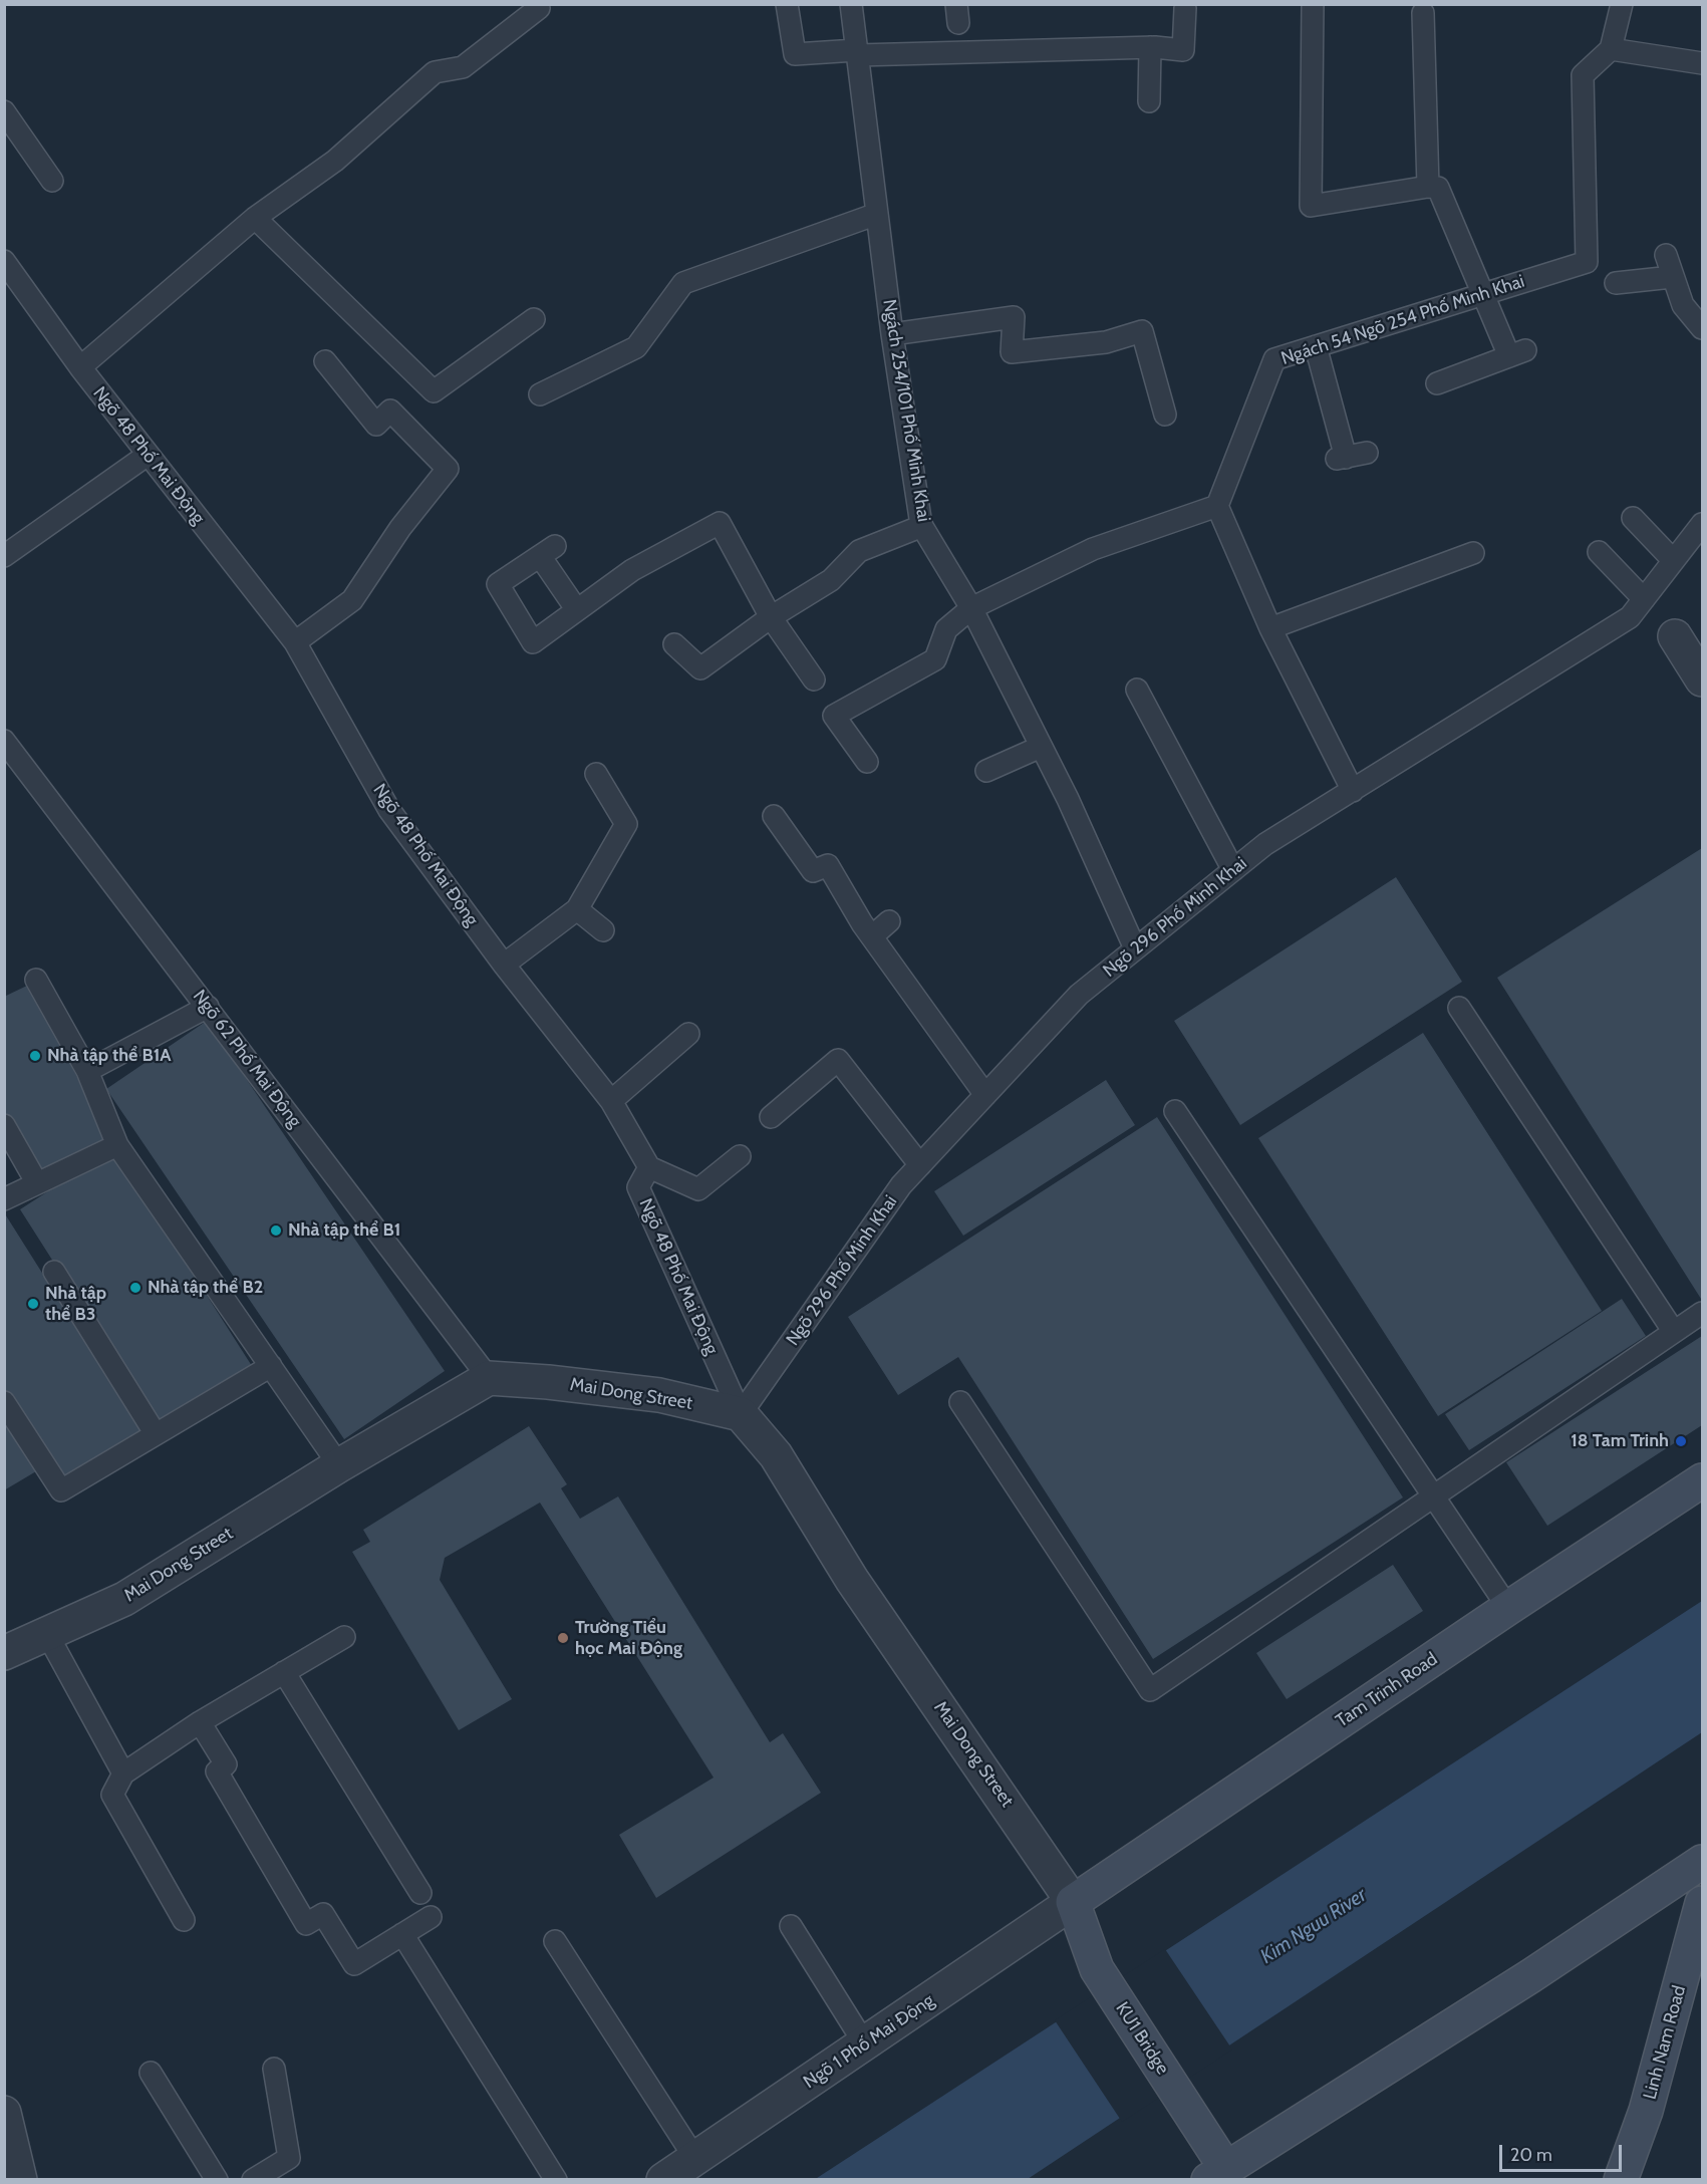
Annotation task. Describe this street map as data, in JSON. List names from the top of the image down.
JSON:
{
  "streets": {
    "main road": ["Tam Trinh Road", "KU1 Bridge", "Linh Nam Road"],
    "street": ["Mai Dong Street", "Ngõ 1 Phố Mai Động"],
    "lane": [
      "Ngách 54 Ngõ 254 Phố Minh Khai",
      "Ngách 254/101 Phố Minh Khai",
      "Ngõ 48 Phố Mai Động",
      "Ngõ 296 Phố Minh Khai",
      "Ngõ 62 Phố Mai Động"
    ]
  },
  "crossings": [
    ["Ngách 254/101 Phố Minh Khai", "Ngõ 296 Phố Minh Khai"],
    ["Ngõ 48 Phố Mai Động", "Ngõ 296 Phố Minh Khai"],
    ["Ngõ 48 Phố Mai Động", "Mai Dong Street"],
    ["Ngõ 296 Phố Minh Khai", "Mai Dong Street"],
    ["Ngõ 62 Phố Mai Động", "Mai Dong Street"],
    ["Mai Dong Street", "Tam Trinh Road"],
    ["Mai Dong Street", "KU1 Bridge"],
    ["Mai Dong Street", "Ngõ 1 Phố Mai Động"],
    ["Tam Trinh Road", "KU1 Bridge"],
    ["Tam Trinh Road", "Ngõ 1 Phố Mai Động"],
    ["KU1 Bridge", "Ngõ 1 Phố Mai Động"]
  ],
  "water": ["Kim Nguu River"],
  "places": [
    "Nhà tập thể B1A",
    "Nhà tập thể B1",
    "Nhà tập thể B2",
    "Nhà tập thể B3",
    "18 Tam Trinh",
    "Trường Tiểu học Mai Động"
  ],
  "scale_bar": "20 m"
}
